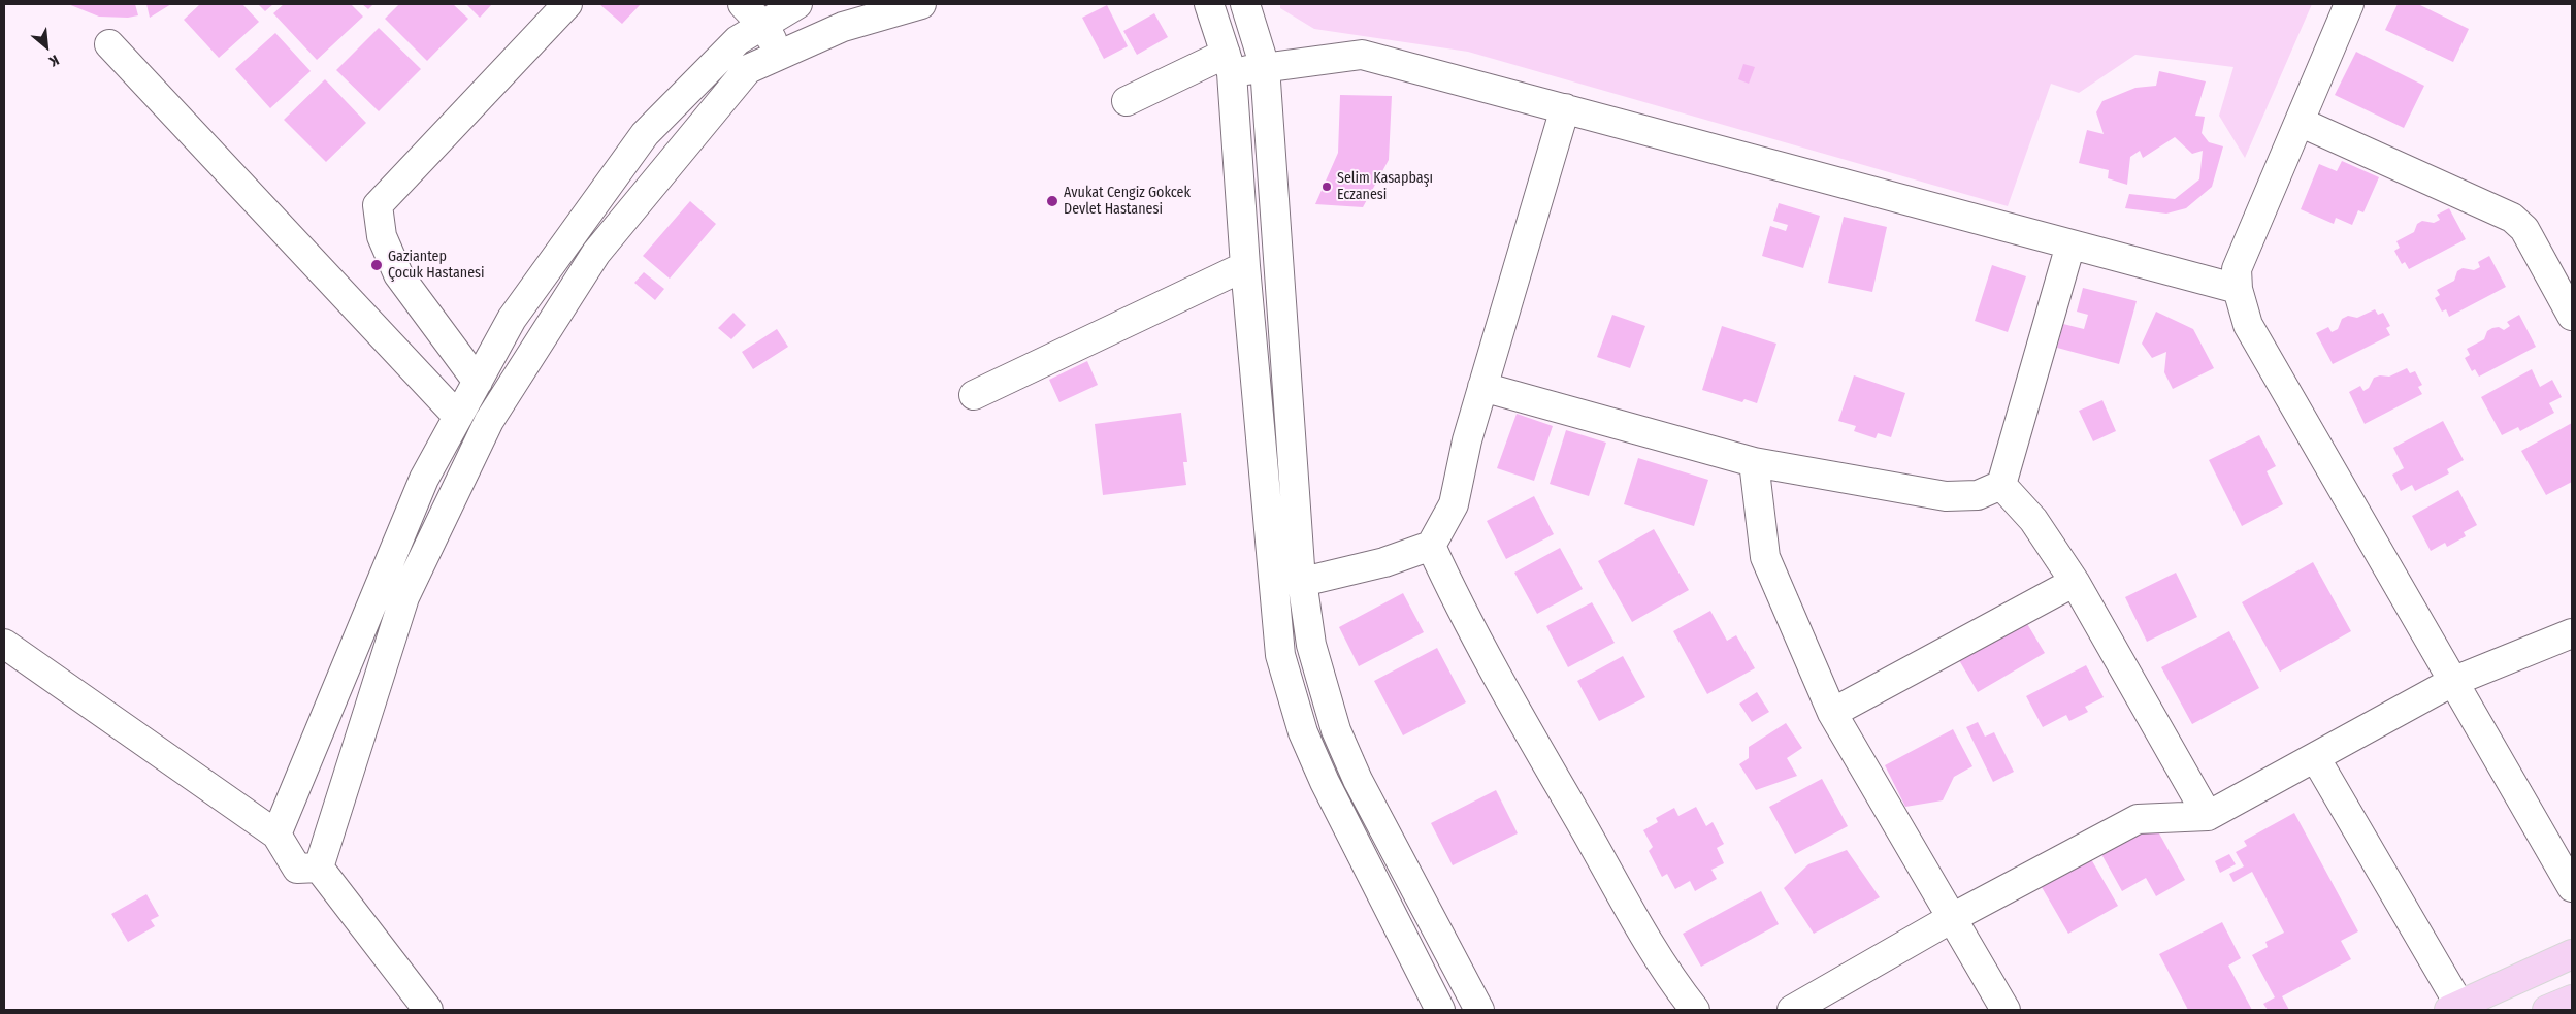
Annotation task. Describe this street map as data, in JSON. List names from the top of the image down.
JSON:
{
  "places": ["Selim Kasapbaşı Eczanesi", "Avukat Cengiz Gokcek Devlet Hastanesi", "Gaziantep Çocuk Hastanesi"],
  "north": "bottom right"
}
